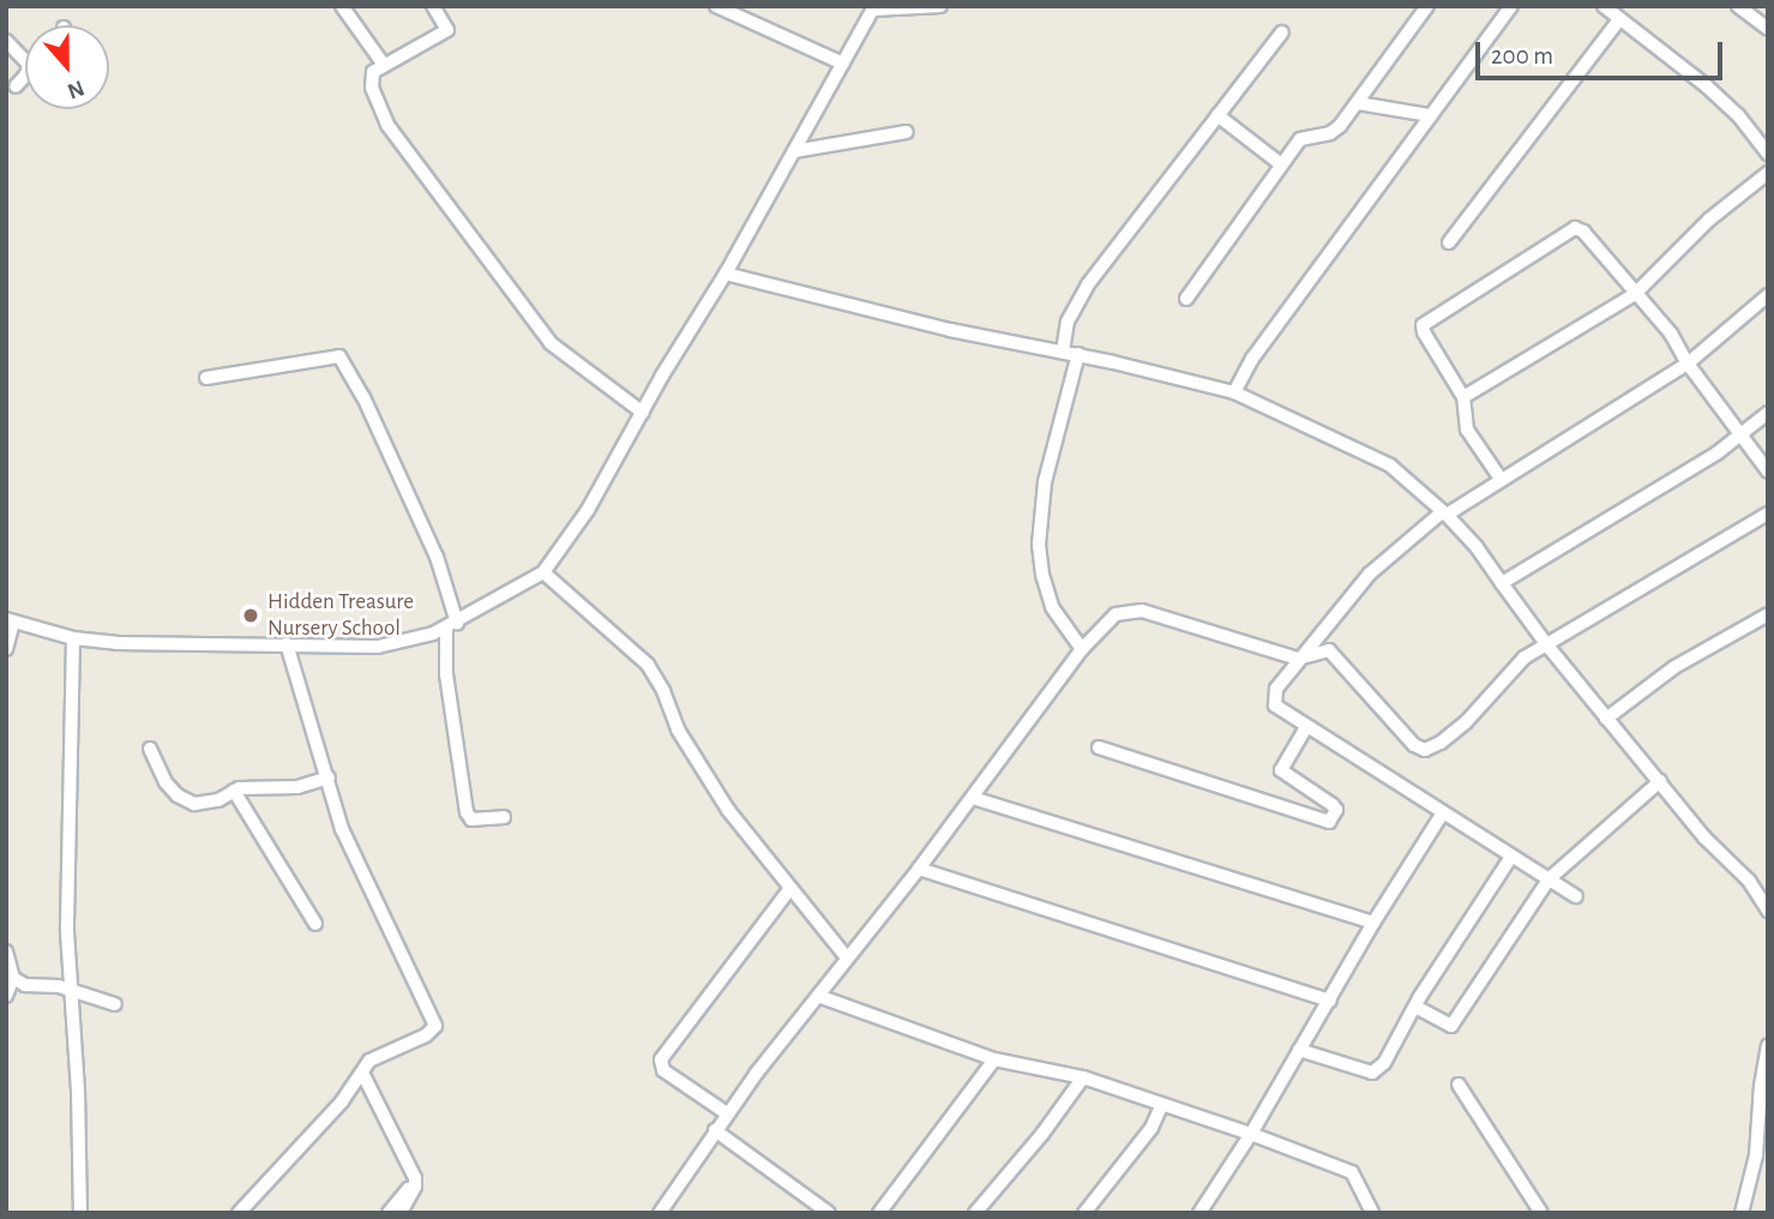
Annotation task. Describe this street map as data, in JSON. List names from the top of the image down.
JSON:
{
  "places": ["Hidden Treasure Nursery School"],
  "scale_bar": "200 m",
  "north": "bottom"
}
